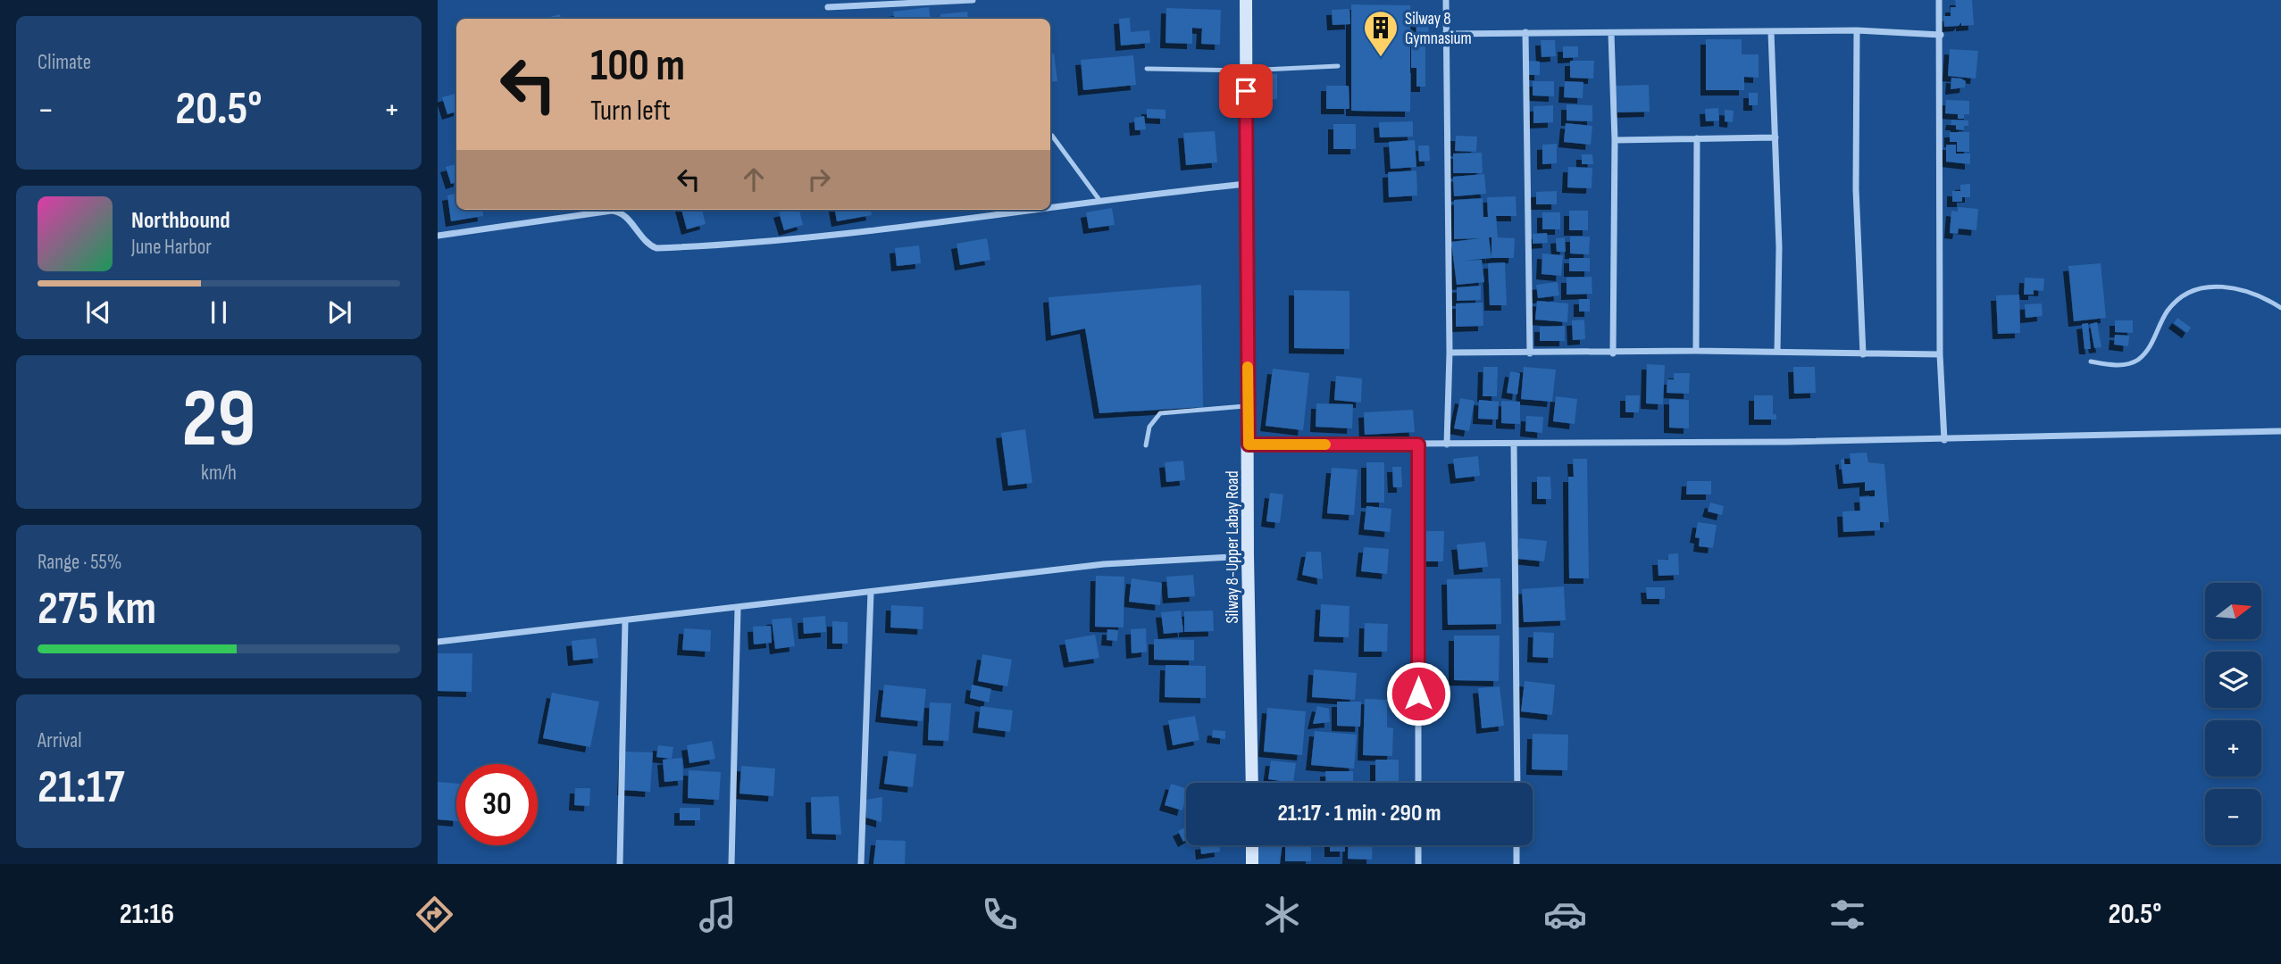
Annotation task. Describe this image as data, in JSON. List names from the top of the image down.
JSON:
{
  "streets": {
    "main road": ["Silway 8-Upper Labay Road"]
  },
  "places": {
    "building": ["Silway 8 Gymnasium"]
  },
  "north": "right",
  "page": {
    "tile": [
      "Climate",
      ["29", "km/h"],
      ["Range · 55%", "275 km"],
      ["Arrival", "21:17"]
    ],
    "turn": ["100 m", "Turn left"],
    "heat": ["−", "20.5°", "+"],
    "song": ["Northbound", "June Harbor"],
    "map_buttons": ["+", "−"],
    "limit": "30",
    "trip": "21:17 · 1 min · 290 m",
    "tabs": ["21:16", "20.5°"]
  }
}
